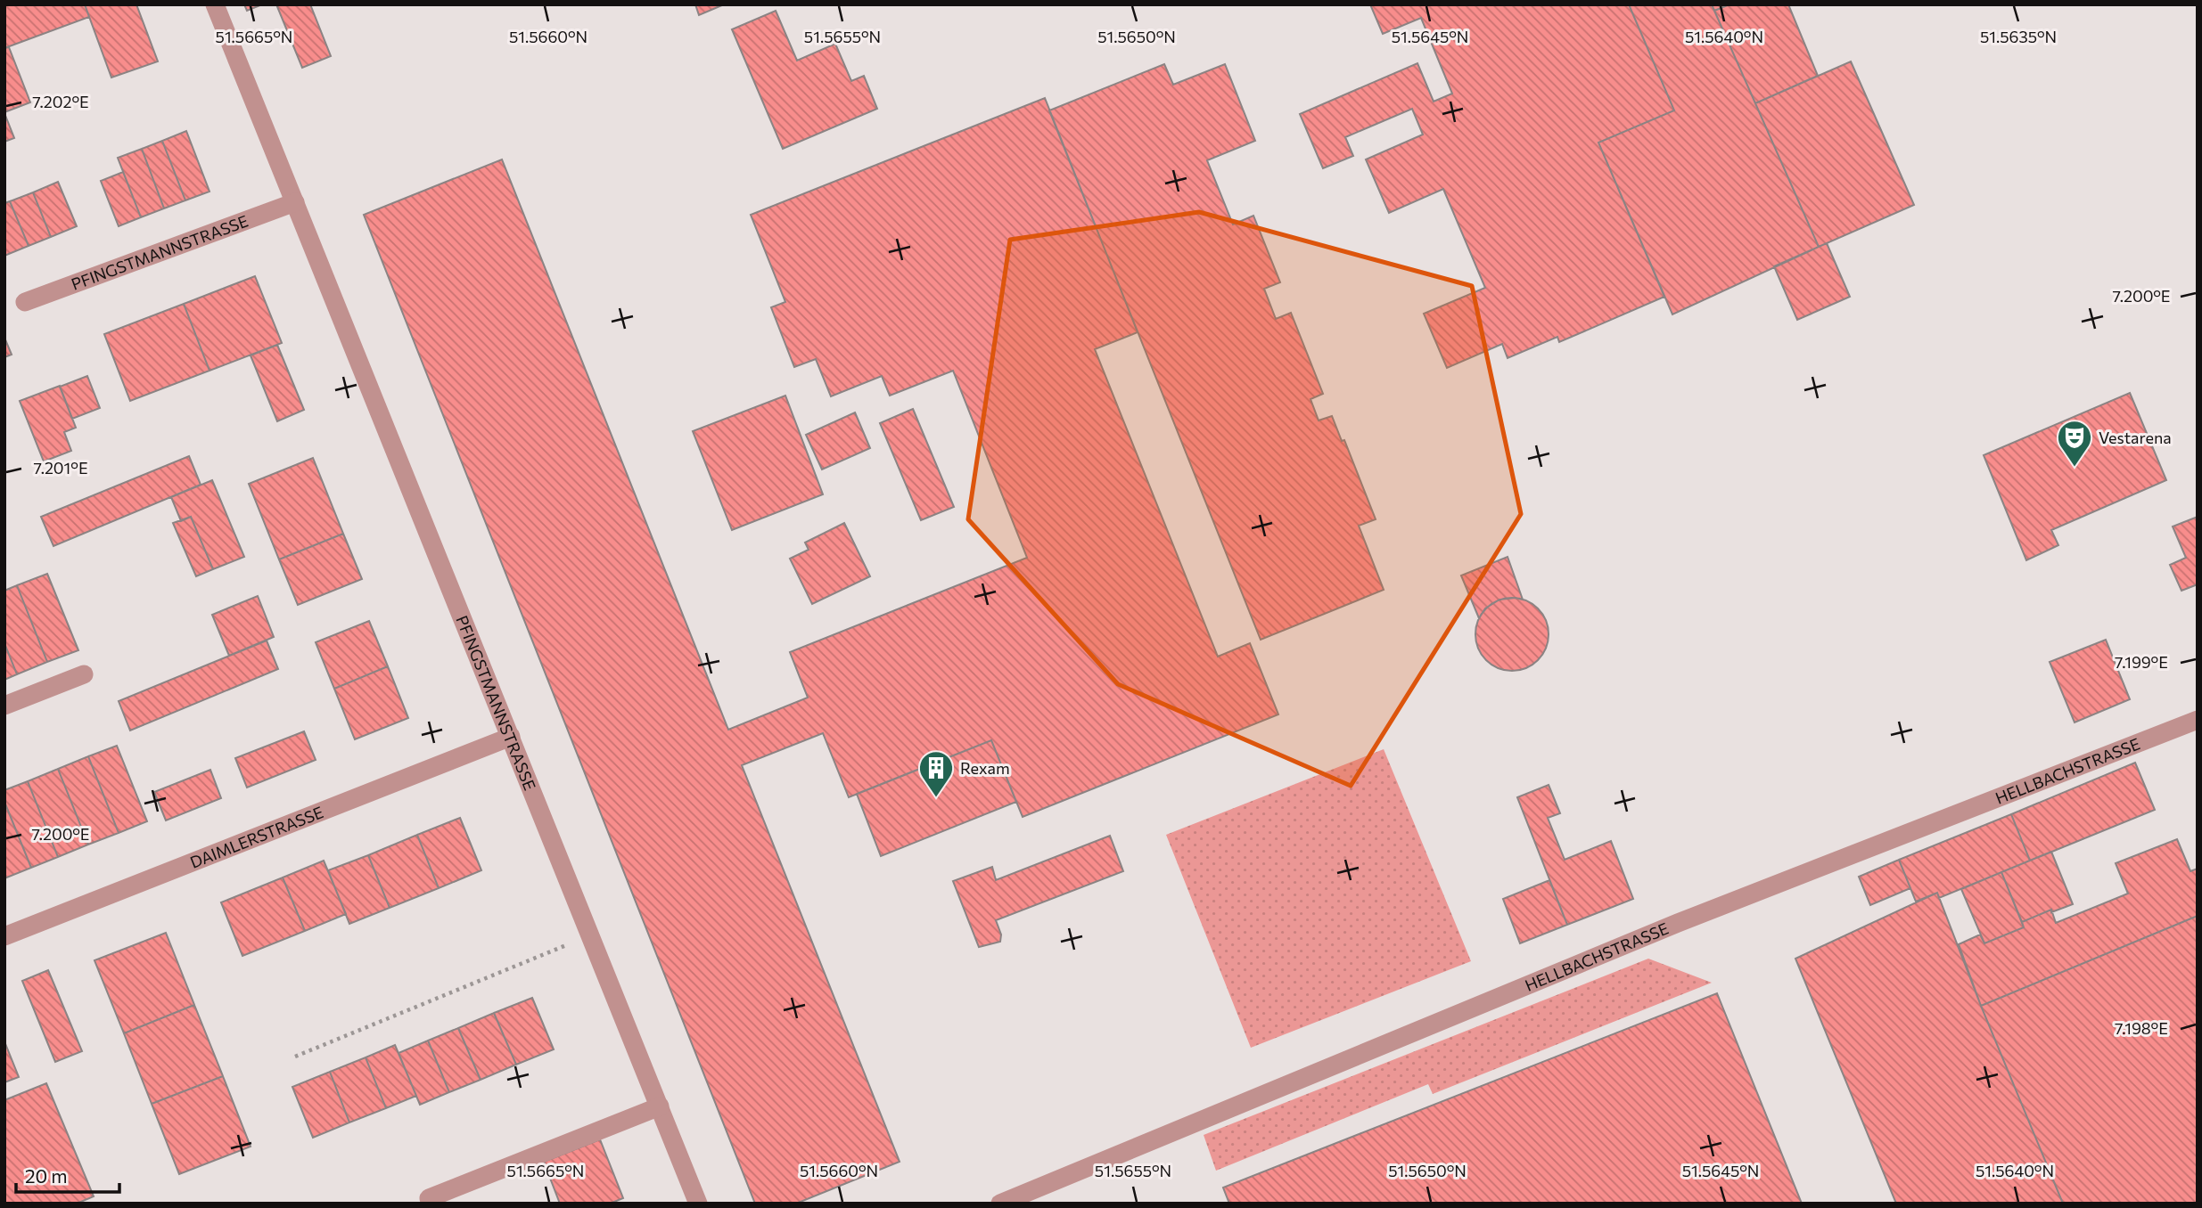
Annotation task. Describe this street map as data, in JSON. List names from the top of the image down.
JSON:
{
  "streets": {
    "street": ["PFINGSTMANNSTRASSE", "HELLBACHSTRASSE", "DAIMLERSTRASSE"]
  },
  "crossings": [
    ["PFINGSTMANNSTRASSE", "DAIMLERSTRASSE"]
  ],
  "places": {
    "theatre": ["Vestarena"],
    "building": ["Rexam"]
  },
  "scale_bar": "20 m",
  "coordinates": [
    "51.5665°N",
    "51.5660°N",
    "51.5655°N",
    "51.5650°N",
    "51.5645°N",
    "51.5640°N",
    "51.5635°N",
    "7.202°E",
    "7.200°E",
    "7.201°E",
    "7.199°E",
    "7.198°E"
  ]
}
